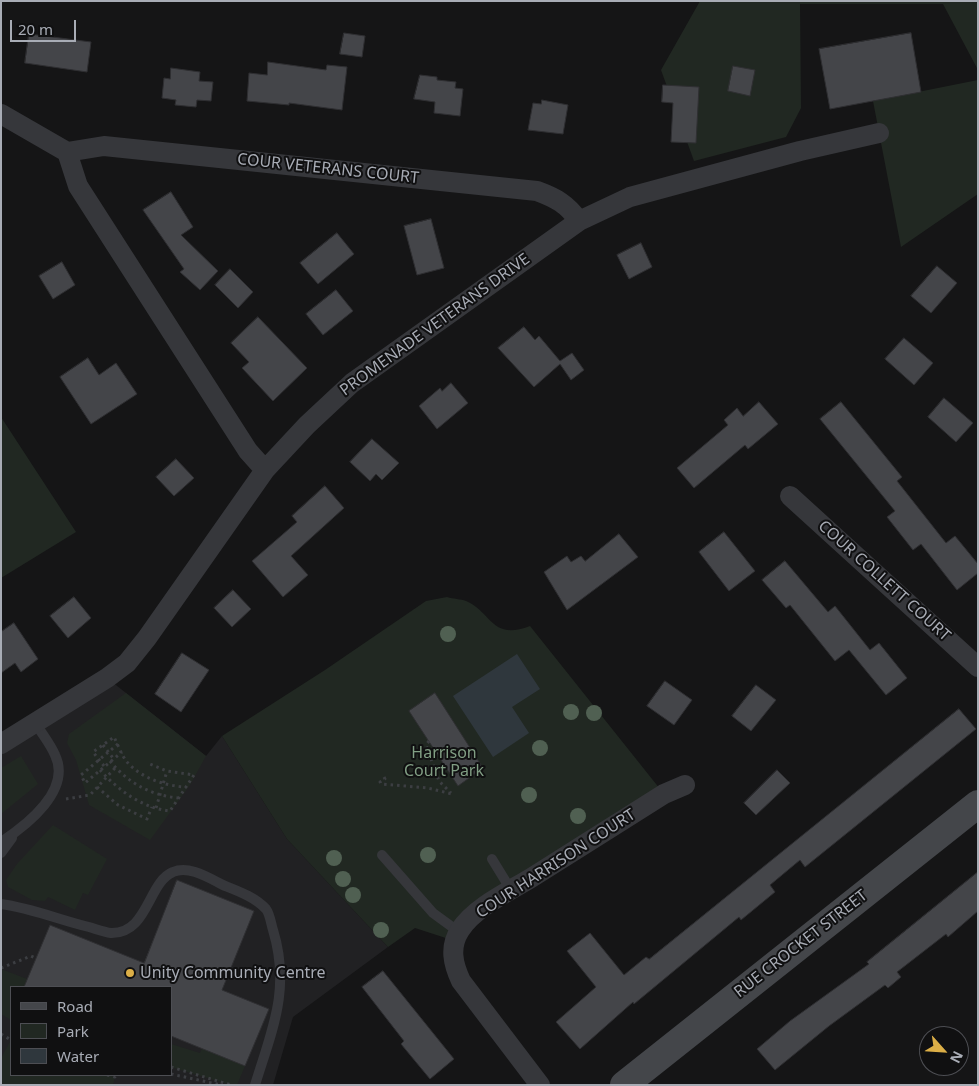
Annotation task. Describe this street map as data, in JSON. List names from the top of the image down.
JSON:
{
  "streets": {
    "street": [
      "COUR VETERANS COURT",
      "PROMENADE VETERANS DRIVE",
      "COUR COLLETT COURT",
      "COUR HARRISON COURT",
      "RUE CROCKET STREET"
    ]
  },
  "crossings": [
    ["COUR VETERANS COURT", "PROMENADE VETERANS DRIVE"]
  ],
  "parks": ["Harrison Court Park"],
  "places": ["Unity Community Centre"],
  "legend": ["Road", "Park", "Water"],
  "scale_bar": "20 m",
  "north": "bottom right"
}
